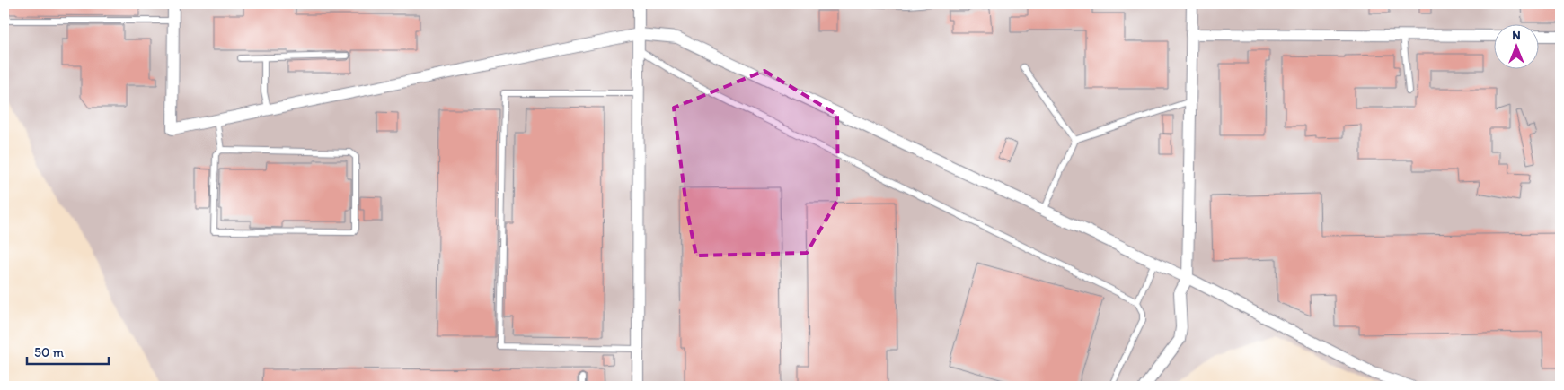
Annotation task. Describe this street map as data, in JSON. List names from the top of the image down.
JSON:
{
  "scale_bar": "50 m",
  "north": "top"
}
